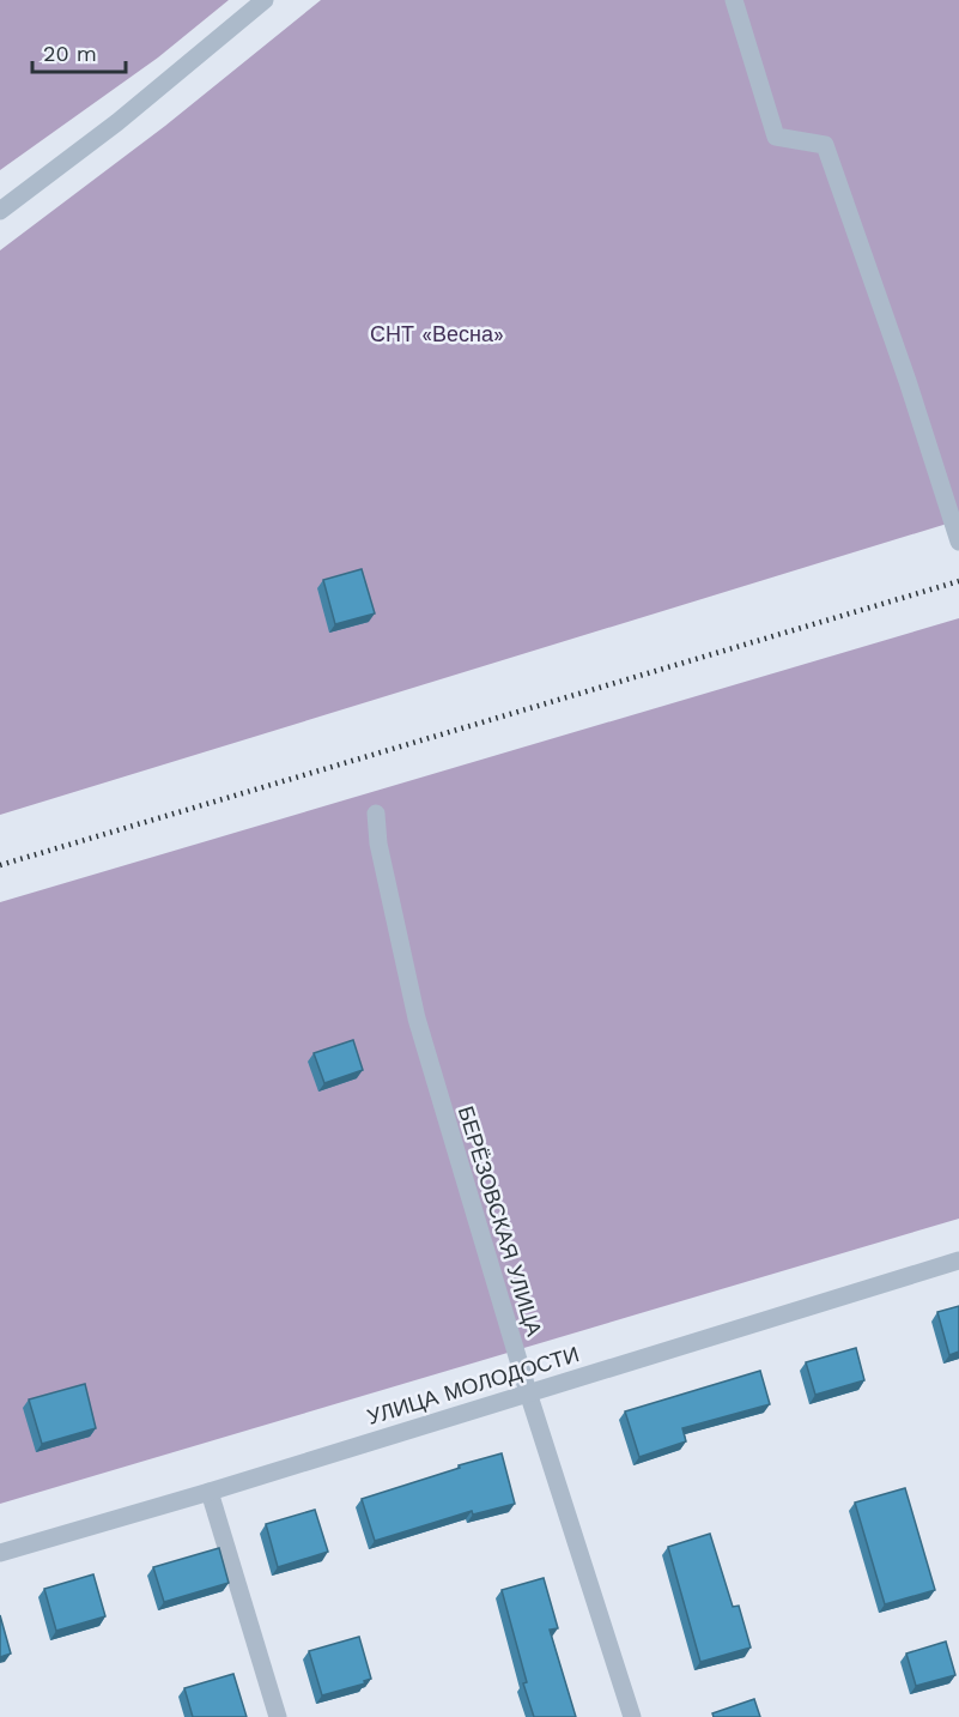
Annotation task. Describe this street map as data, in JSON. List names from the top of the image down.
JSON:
{
  "streets": {
    "street": ["БЕРЁЗОВСКАЯ УЛИЦА", "УЛИЦА МОЛОДОСТИ"]
  },
  "crossings": [
    ["БЕРЁЗОВСКАЯ УЛИЦА", "УЛИЦА МОЛОДОСТИ"]
  ],
  "parks": ["СНТ «Весна»"],
  "scale_bar": "20 m"
}
